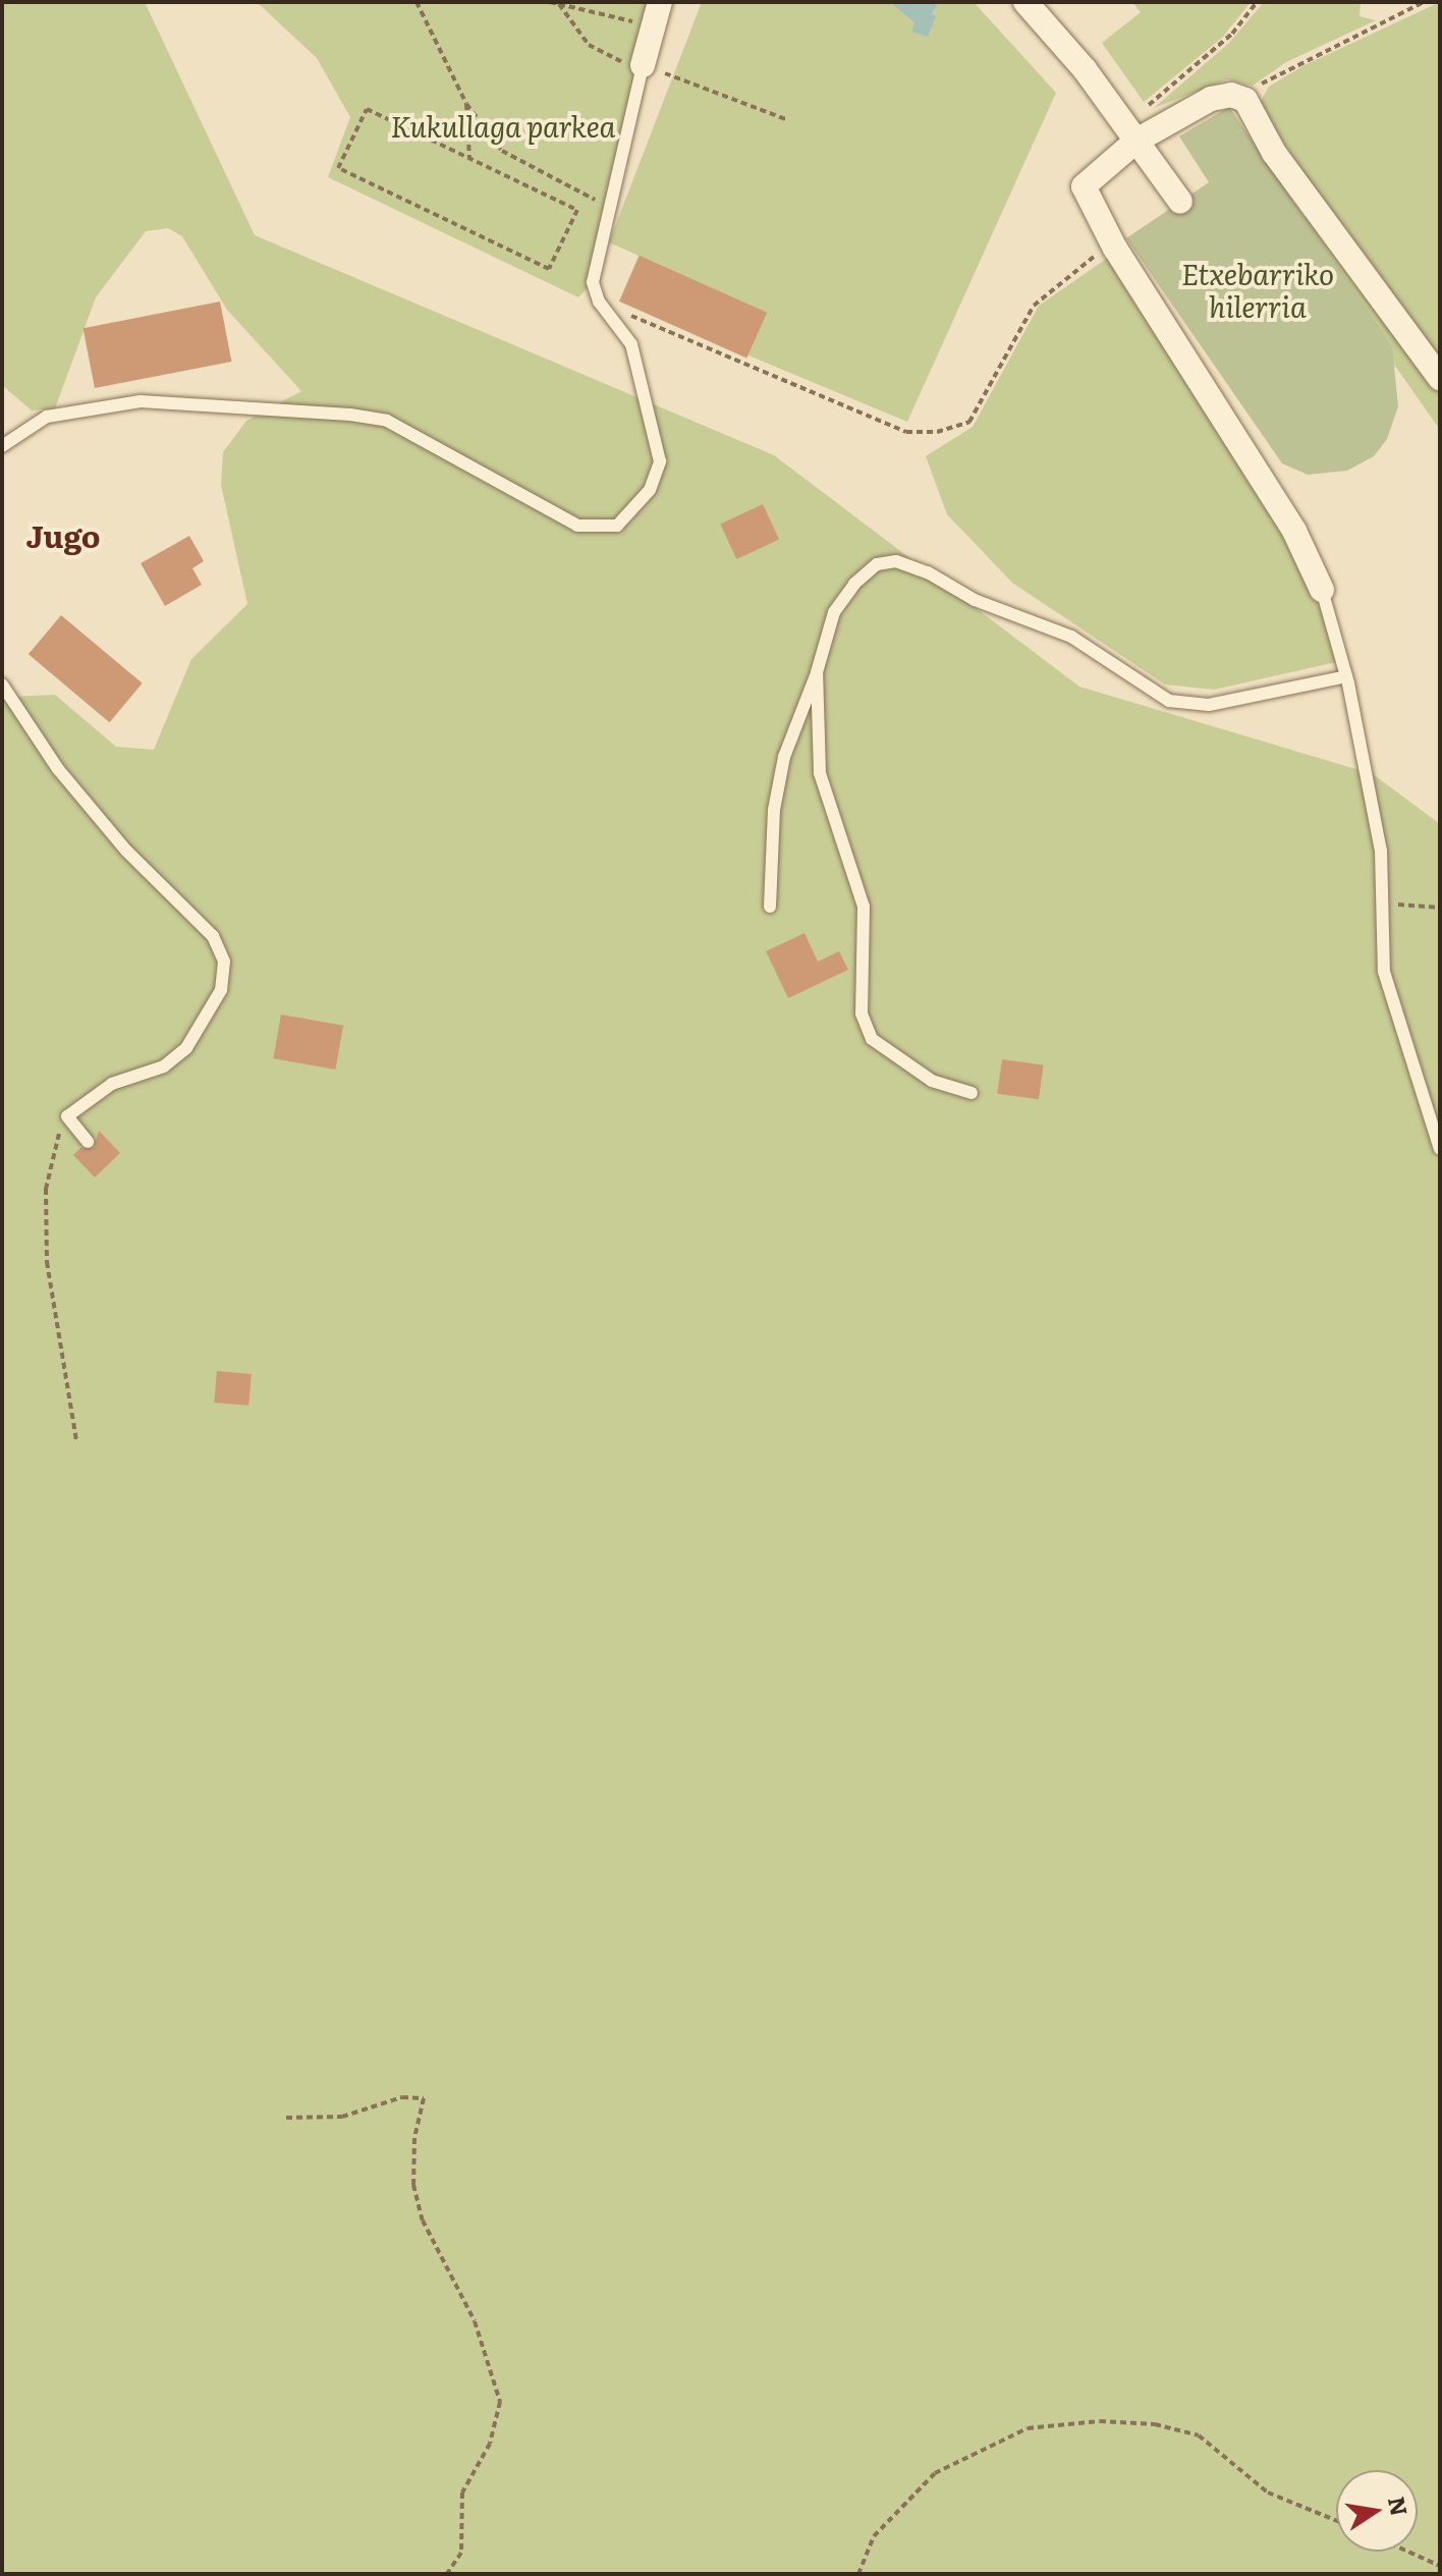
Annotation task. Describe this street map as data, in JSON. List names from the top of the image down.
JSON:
{
  "districts": ["Jugo"],
  "parks": ["Kukullaga parkea", "Etxebarriko hilerria"],
  "north": "right"
}
